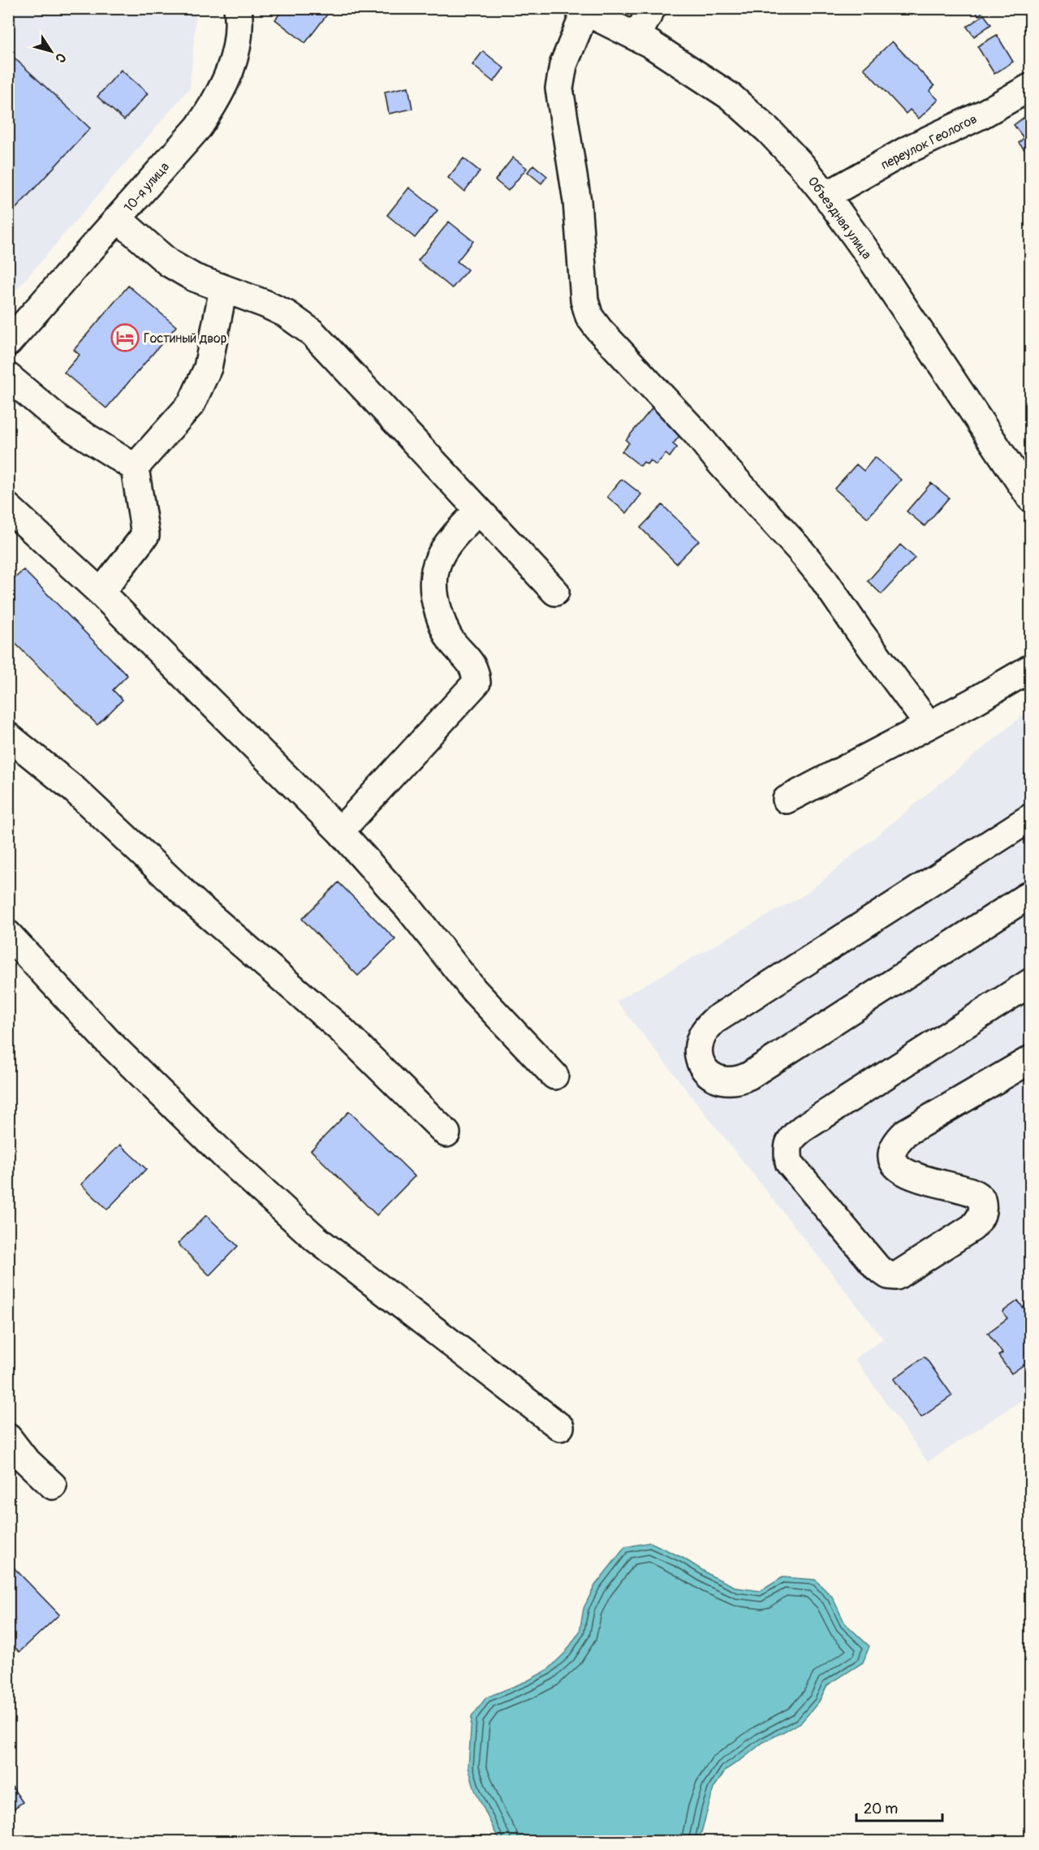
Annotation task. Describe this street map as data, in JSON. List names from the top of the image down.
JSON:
{
  "streets": {
    "street": ["переулок Геологов", "10-я улица", "Объездная улица"]
  },
  "crossings": [
    ["переулок Геологов", "Объездная улица"]
  ],
  "places": {
    "hotel": ["Гостиный двор"]
  },
  "scale_bar": "20 m",
  "north": "bottom right"
}
